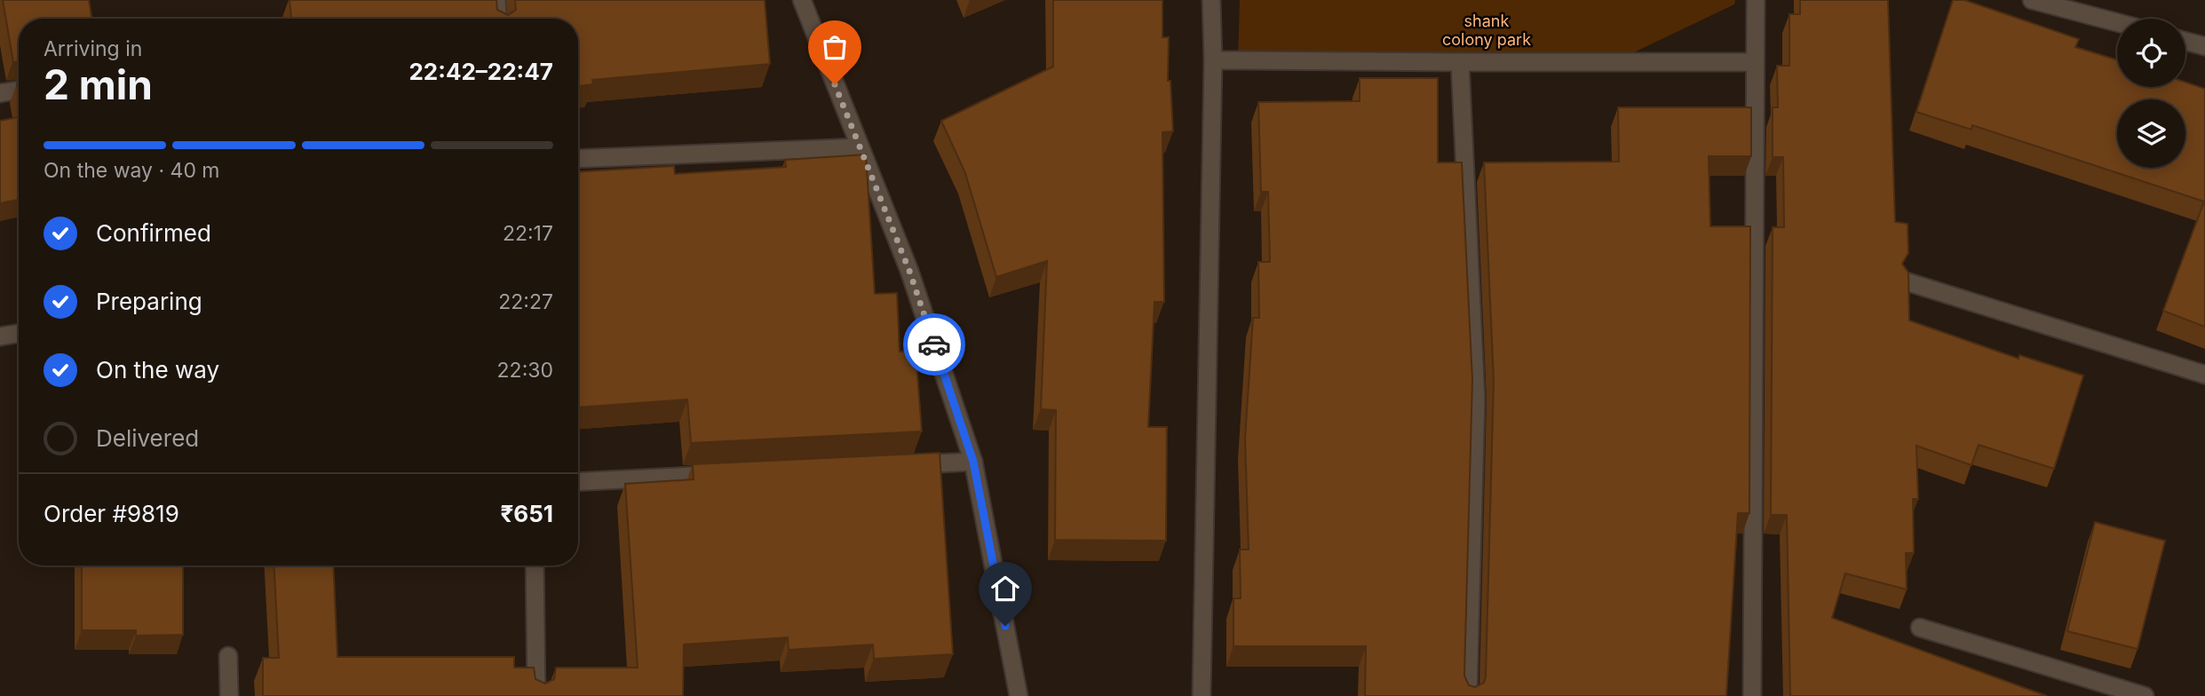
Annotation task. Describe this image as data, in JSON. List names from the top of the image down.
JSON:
{
  "parks": ["shank colony park"],
  "page": {
    "heading": ["2 min", "Arriving in", "22:42–22:47"],
    "panel": ["Order #9819", "₹651"],
    "bar": "On the way · 40 m",
    "list": [
      ["Confirmed", "22:17"],
      ["Preparing", "22:27"],
      ["On the way", "22:30"],
      "Delivered"
    ]
  }
}
